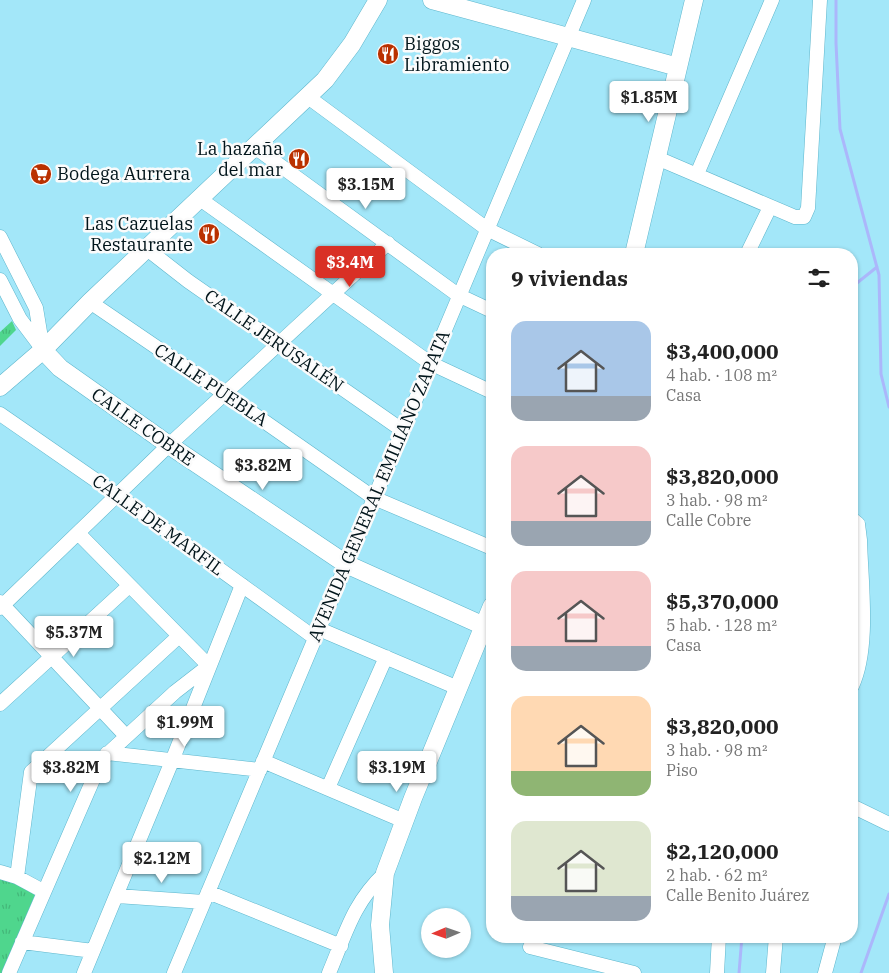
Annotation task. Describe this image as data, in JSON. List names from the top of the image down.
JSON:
{
  "streets": {
    "main road": ["CALLE COBRE"],
    "street": [
      "CALLE JERUSALÉN",
      "CALLE PUEBLA",
      "AVENIDA GENERAL EMILIANO ZAPATA",
      "CALLE DE MARFIL"
    ]
  },
  "crossings": [
    ["CALLE JERUSALÉN", "AVENIDA GENERAL EMILIANO ZAPATA"],
    ["CALLE PUEBLA", "AVENIDA GENERAL EMILIANO ZAPATA"],
    ["CALLE COBRE", "AVENIDA GENERAL EMILIANO ZAPATA"],
    ["AVENIDA GENERAL EMILIANO ZAPATA", "CALLE DE MARFIL"]
  ],
  "places": {
    "restaurant": ["Biggos Libramiento", "La hazaña del mar", "Las Cazuelas Restaurante"],
    "supermarket": ["Bodega Aurrera"]
  },
  "north": "left",
  "page": {
    "price": [
      "$1.85M",
      "$3.15M",
      "$3.4M",
      "$3.82M",
      "$5.37M",
      "$1.99M",
      "$3.82M",
      "$3.19M",
      "$2.12M"
    ],
    "heading": "9 viviendas",
    "list": [
      {
        "name": "$3,400,000",
        "note": "4 hab. · 108 m² · Casa"
      },
      {
        "name": "$3,820,000",
        "note": "3 hab. · 98 m² · Calle Cobre"
      },
      {
        "name": "$5,370,000",
        "note": "5 hab. · 128 m² · Casa"
      },
      {
        "name": "$3,820,000",
        "note": "3 hab. · 98 m² · Piso"
      },
      {
        "name": "$2,120,000",
        "note": "2 hab. · 62 m² · Calle Benito Juárez"
      }
    ]
  }
}
